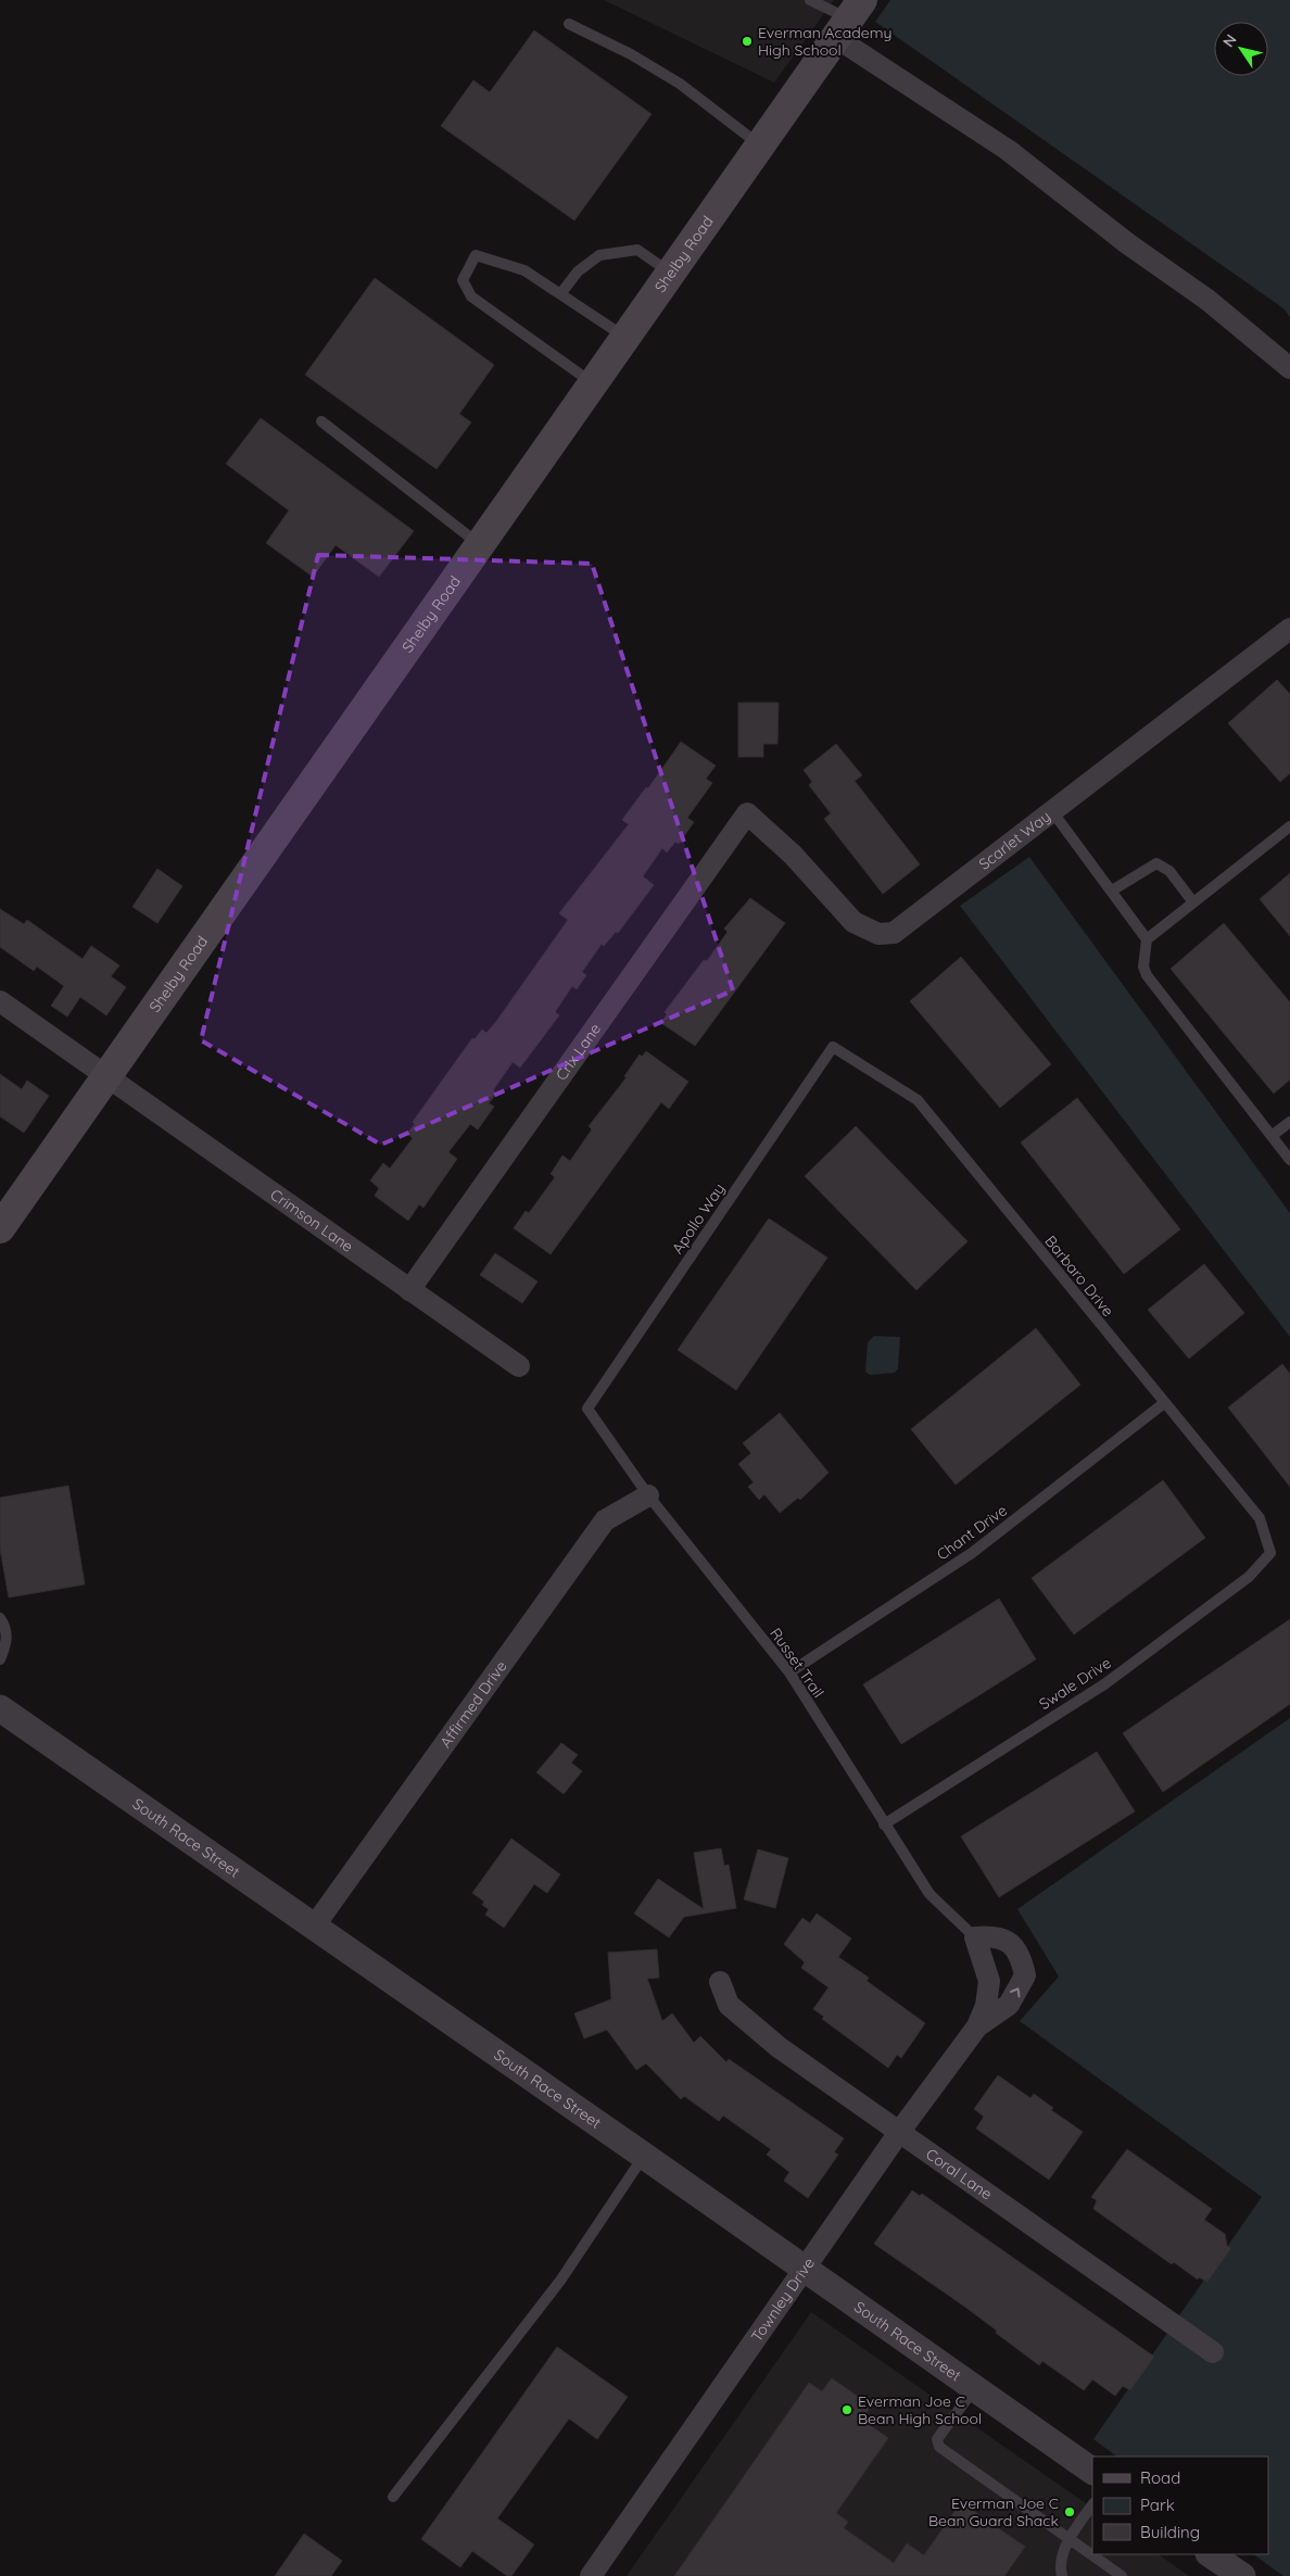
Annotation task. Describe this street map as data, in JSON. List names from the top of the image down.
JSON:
{
  "streets": {
    "main road": ["Shelby Road"],
    "street": [
      "Scarlet Way",
      "Crix Lane",
      "Crimson Lane",
      "Affirmed Drive",
      "South Race Street",
      "Coral Lane",
      "Townley Drive"
    ],
    "lane": [
      "Apollo Way",
      "Barbaro Drive",
      "Chant Drive",
      "Russet Trail",
      "Swale Drive"
    ]
  },
  "crossings": [
    ["Shelby Road", "Crimson Lane"],
    ["Scarlet Way", "Crix Lane"],
    ["Crix Lane", "Crimson Lane"],
    ["Apollo Way", "Barbaro Drive"],
    ["Apollo Way", "Russet Trail"],
    ["Barbaro Drive", "Chant Drive"],
    ["Barbaro Drive", "Swale Drive"],
    ["Chant Drive", "Russet Trail"],
    ["Russet Trail", "Swale Drive"],
    ["Russet Trail", "Affirmed Drive"],
    ["Russet Trail", "Townley Drive"],
    ["Affirmed Drive", "South Race Street"],
    ["South Race Street", "Townley Drive"],
    ["Coral Lane", "Townley Drive"]
  ],
  "places": ["Everman Academy High School", "Everman Joe C Bean High School", "Everman Joe C Bean Guard Shack"],
  "legend": ["Road", "Park", "Building"],
  "north": "top left"
}
